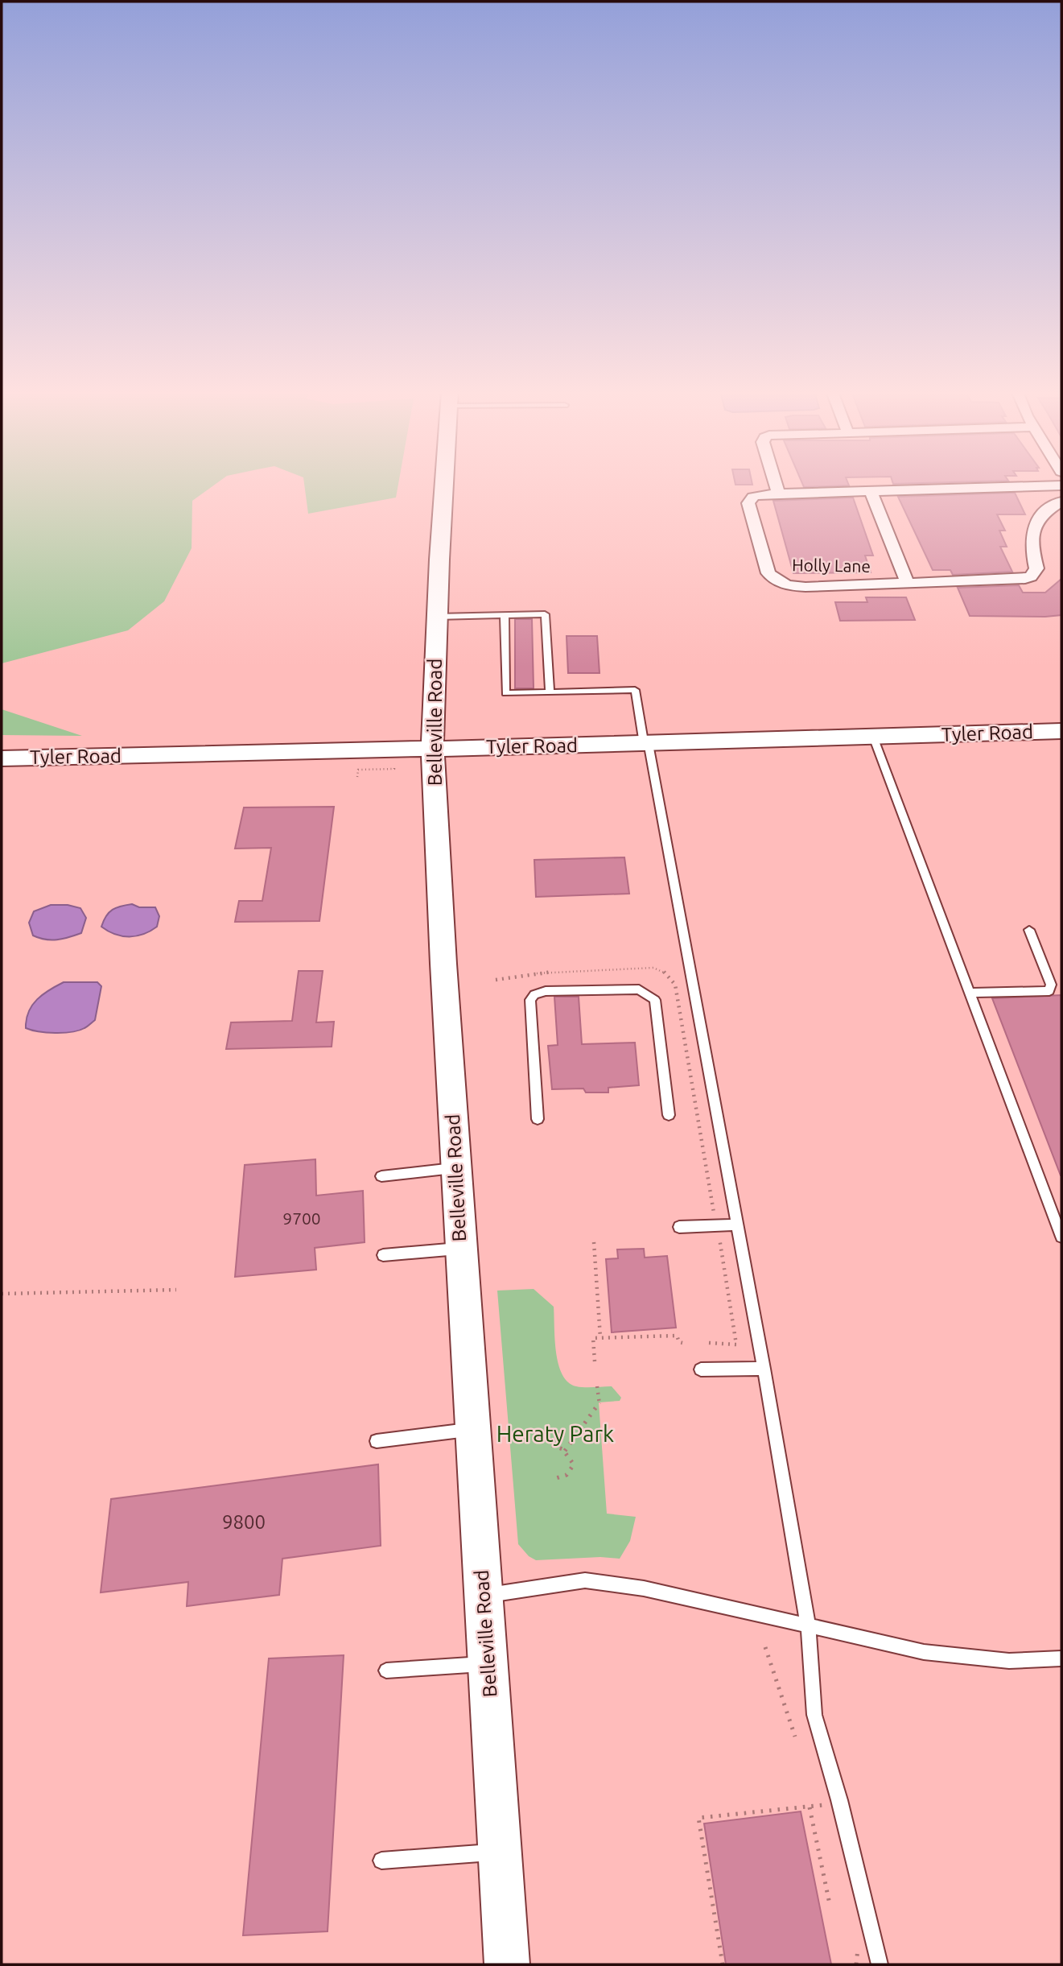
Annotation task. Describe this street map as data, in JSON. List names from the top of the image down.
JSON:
{
  "streets": {
    "main road": ["Belleville Road", "Tyler Road"],
    "street": ["Holly Lane"]
  },
  "crossings": [
    ["Belleville Road", "Tyler Road"]
  ],
  "parks": ["Heraty Park"],
  "house_numbers": ["9700", "9800"]
}
